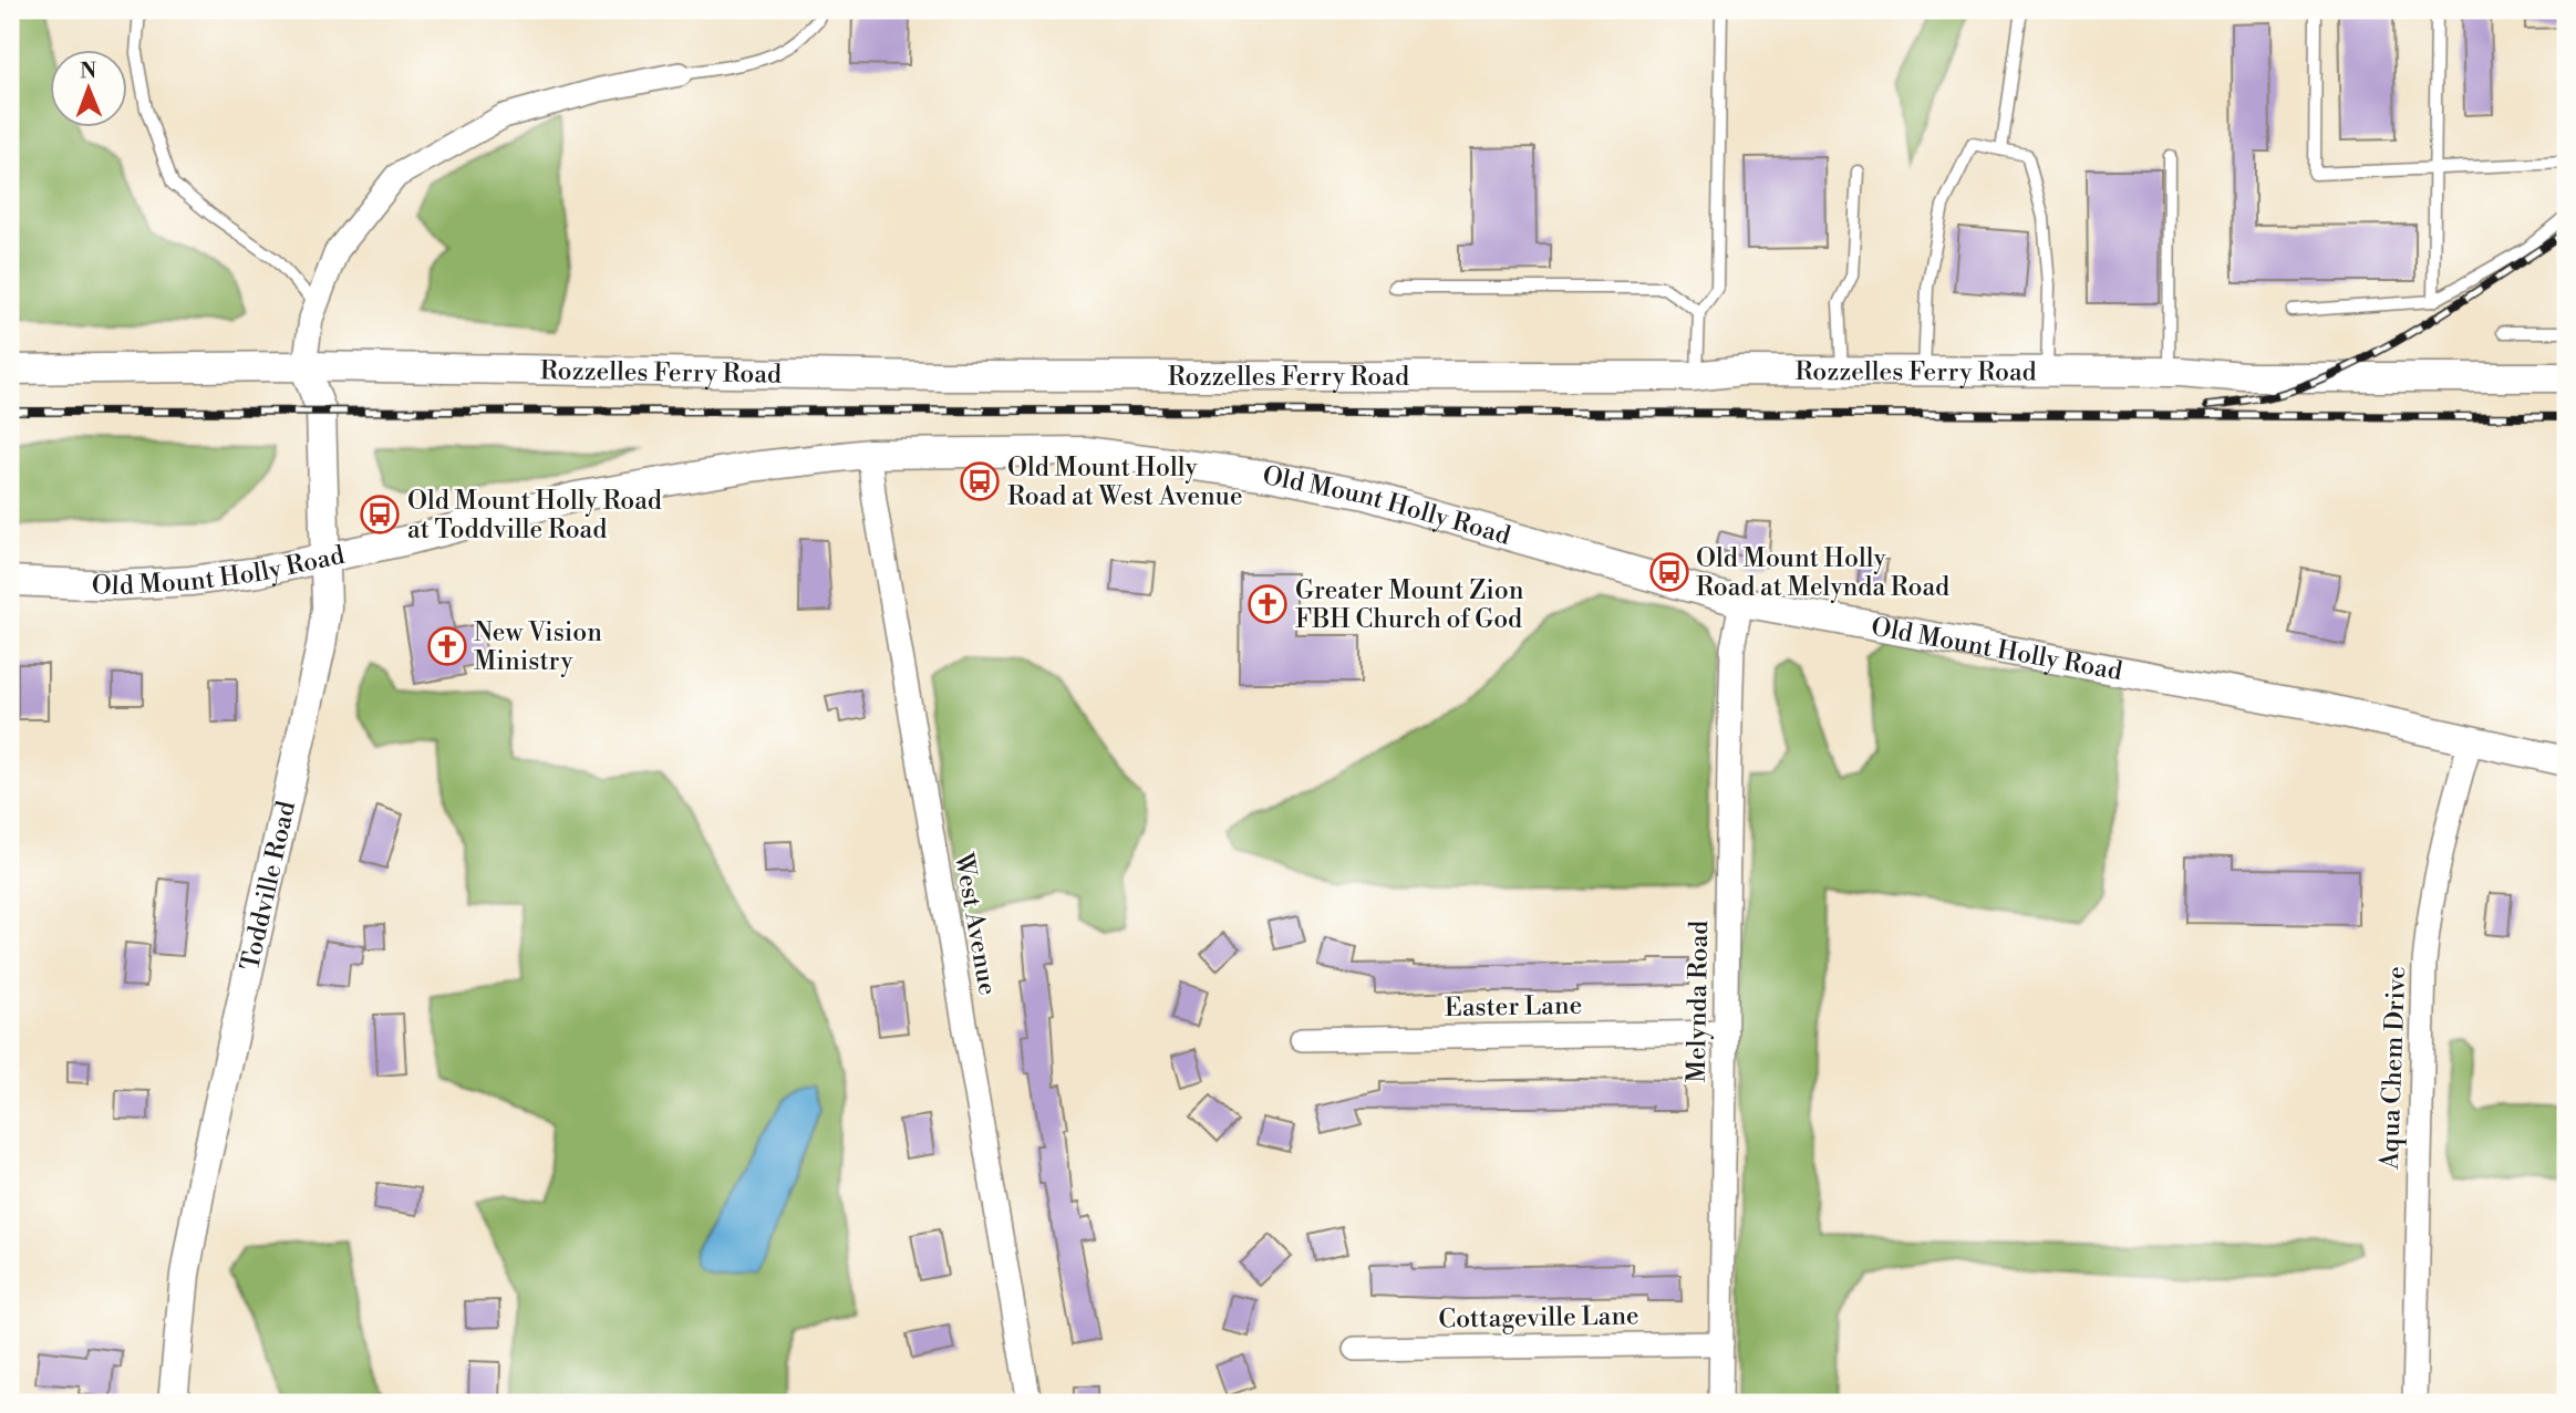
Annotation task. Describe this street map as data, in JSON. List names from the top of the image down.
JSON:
{
  "streets": {
    "street": [
      "Rozzelles Ferry Road",
      "Old Mount Holly Road",
      "Toddville Road",
      "West Avenue",
      "Melynda Road",
      "Easter Lane",
      "Aqua Chem Drive",
      "Cottageville Lane"
    ]
  },
  "crossings": [
    ["Rozzelles Ferry Road", "Toddville Road"],
    ["Old Mount Holly Road", "Toddville Road"],
    ["Old Mount Holly Road", "West Avenue"],
    ["Old Mount Holly Road", "Melynda Road"],
    ["Old Mount Holly Road", "Aqua Chem Drive"],
    ["Melynda Road", "Easter Lane"],
    ["Melynda Road", "Cottageville Lane"]
  ],
  "places": {
    "bus stop": ["Old Mount Holly Road at West Avenue", "Old Mount Holly Road at Toddville Road", "Old Mount Holly Road at Melynda Road"],
    "church": ["Greater Mount Zion FBH Church of God", "New Vision Ministry"]
  },
  "north": "top"
}
